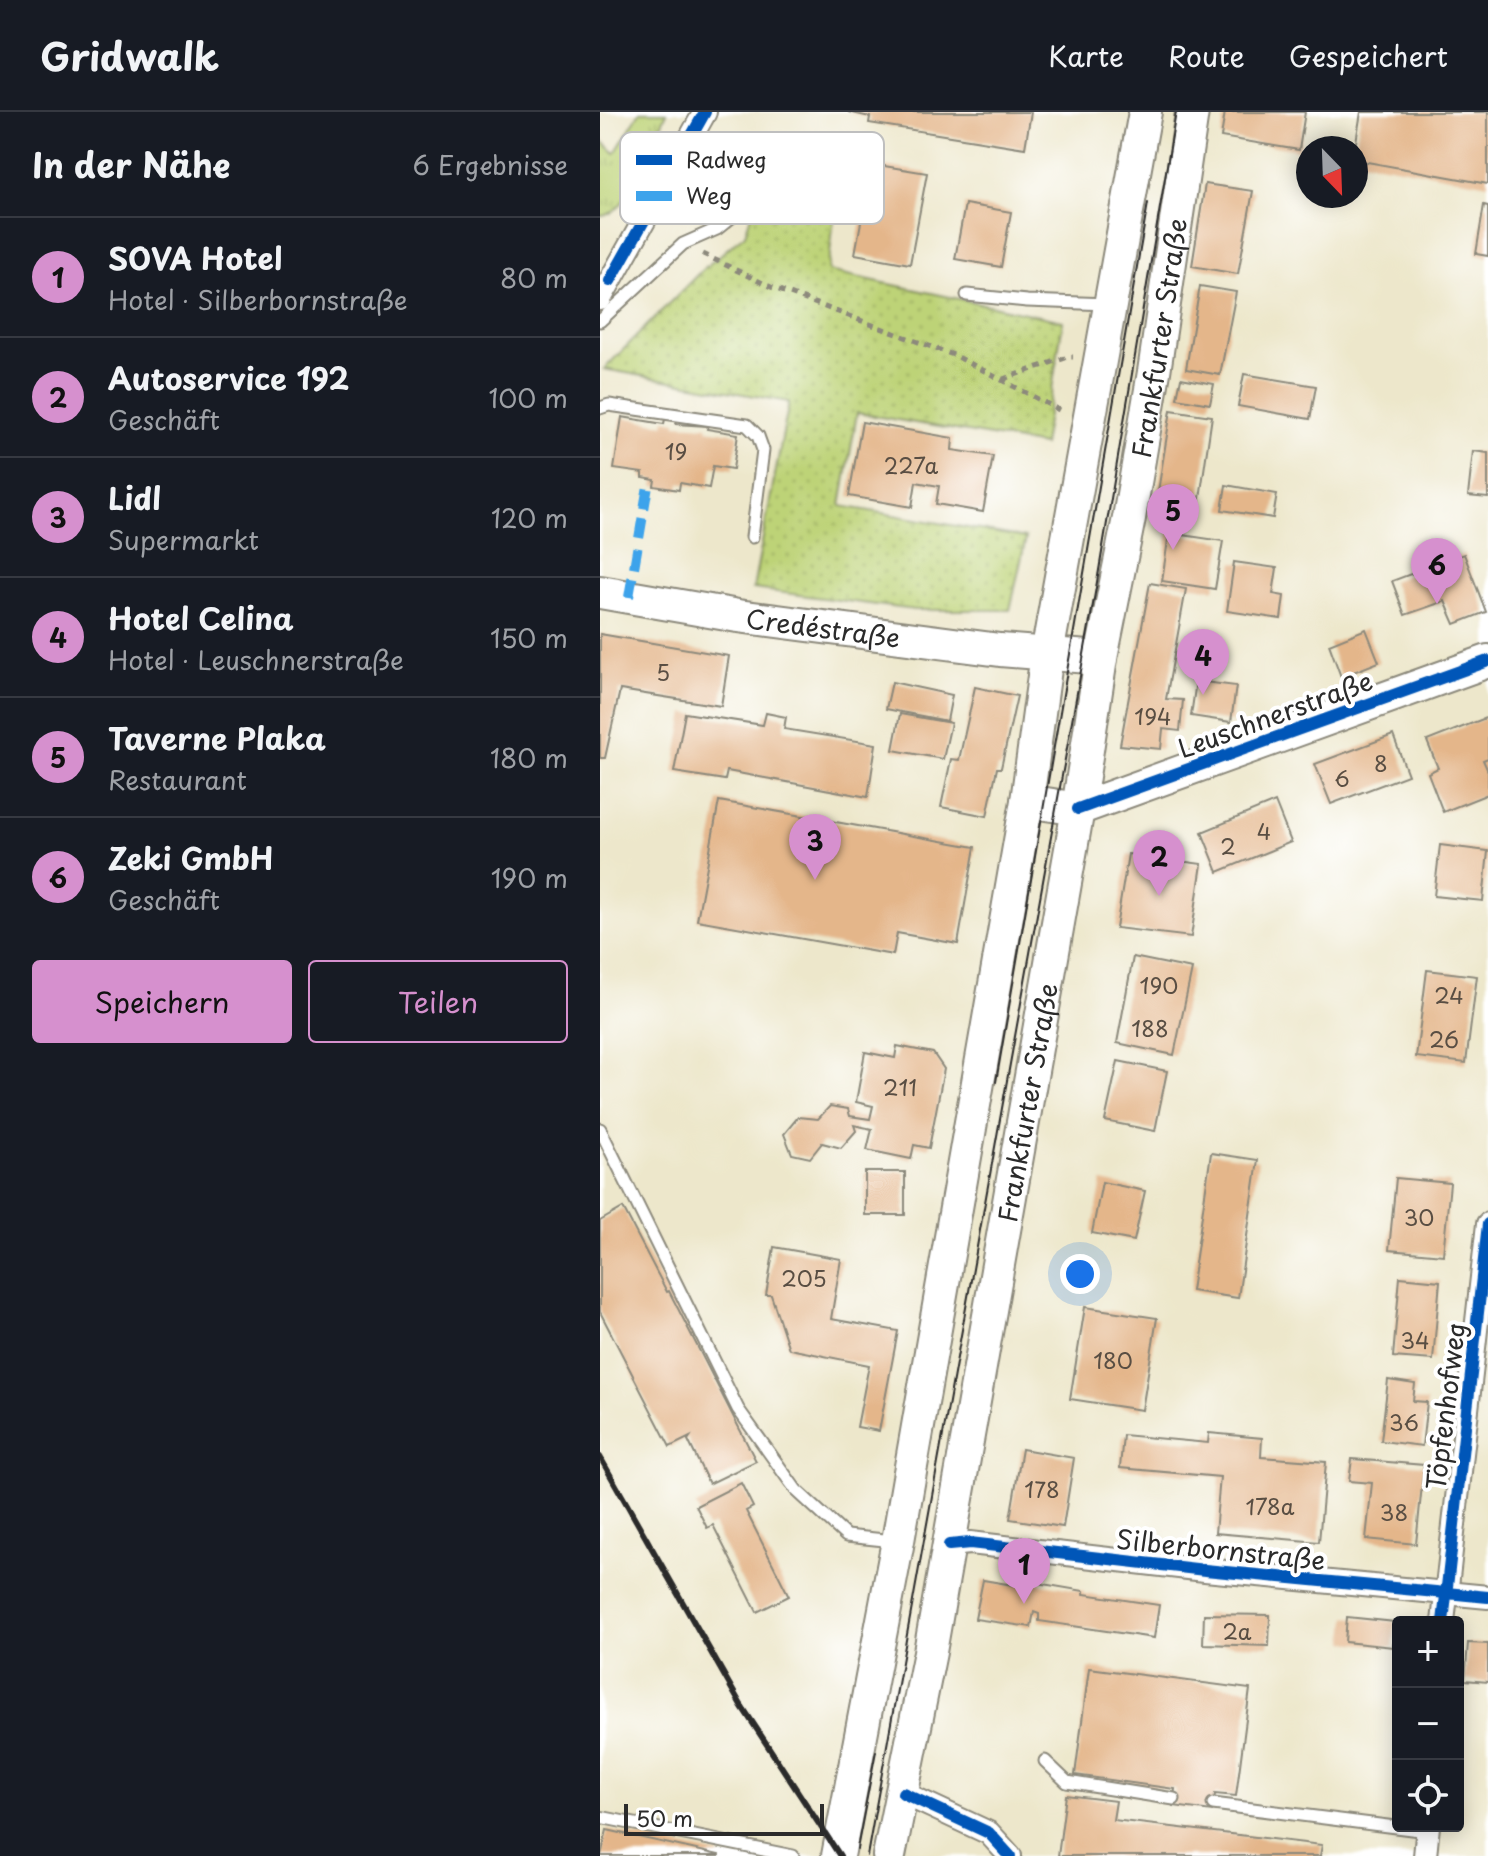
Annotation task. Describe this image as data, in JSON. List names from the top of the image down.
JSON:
{
  "streets": {
    "main road": ["Frankfurter Straße", "Credéstraße", "Leuschnerstraße"],
    "street": ["Töpfenhofweg", "Silberbornstraße"]
  },
  "crossings": [
    ["Frankfurter Straße", "Credéstraße"],
    ["Frankfurter Straße", "Leuschnerstraße"],
    ["Frankfurter Straße", "Silberbornstraße"],
    ["Töpfenhofweg", "Silberbornstraße"]
  ],
  "house_numbers": [
    "19",
    "227a",
    "5",
    "194",
    "8",
    "6",
    "4",
    "2",
    "190",
    "24",
    "188",
    "26",
    "211",
    "30",
    "205",
    "34",
    "180",
    "36",
    "178",
    "178a",
    "38",
    "2a"
  ],
  "legend": ["Radweg", "Weg"],
  "scale_bar": "50 m",
  "north": "bottom right",
  "page": {
    "header": "Gridwalk",
    "nav": ["Karte", "Route", "Gespeichert"],
    "heading": ["In der Nähe", "6 Ergebnisse"],
    "list": [
      {
        "mark": "1",
        "name": "SOVA Hotel",
        "note": "Hotel · Silberbornstraße",
        "value": "80 m"
      },
      {
        "mark": "2",
        "name": "Autoservice 192",
        "note": "Geschäft",
        "value": "100 m"
      },
      {
        "mark": "3",
        "name": "Lidl",
        "note": "Supermarkt",
        "value": "120 m"
      },
      {
        "mark": "4",
        "name": "Hotel Celina",
        "note": "Hotel · Leuschnerstraße",
        "value": "150 m"
      },
      {
        "mark": "5",
        "name": "Taverne Plaka",
        "note": "Restaurant",
        "value": "180 m"
      },
      {
        "mark": "6",
        "name": "Zeki GmbH",
        "note": "Geschäft",
        "value": "190 m"
      }
    ],
    "pins": [
      "5",
      "6",
      "4",
      "3",
      "2",
      "1"
    ],
    "buttons": ["Speichern", "Teilen"],
    "map_buttons": ["+", "−"],
    "scale": "50 m"
  }
}
